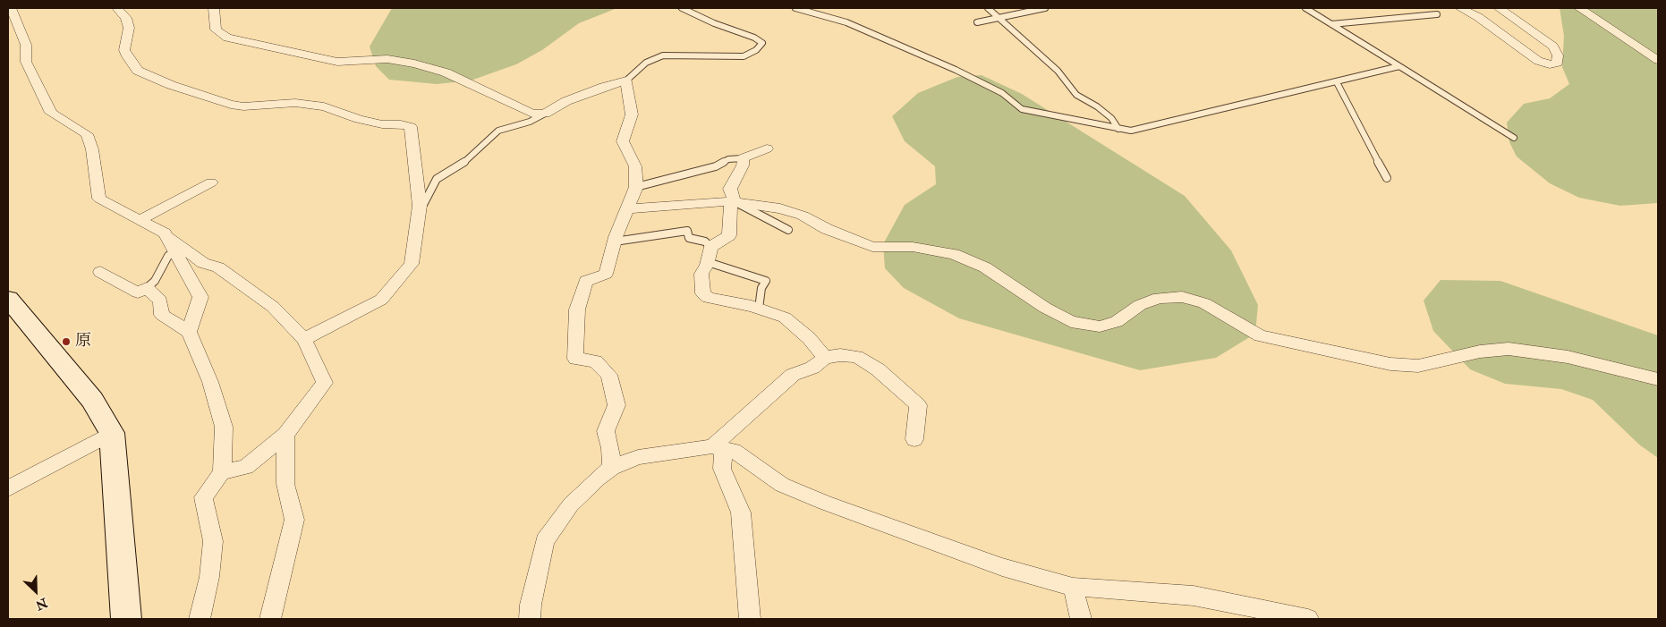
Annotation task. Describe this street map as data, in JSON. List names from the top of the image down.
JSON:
{
  "places": ["原"],
  "north": "bottom right"
}
